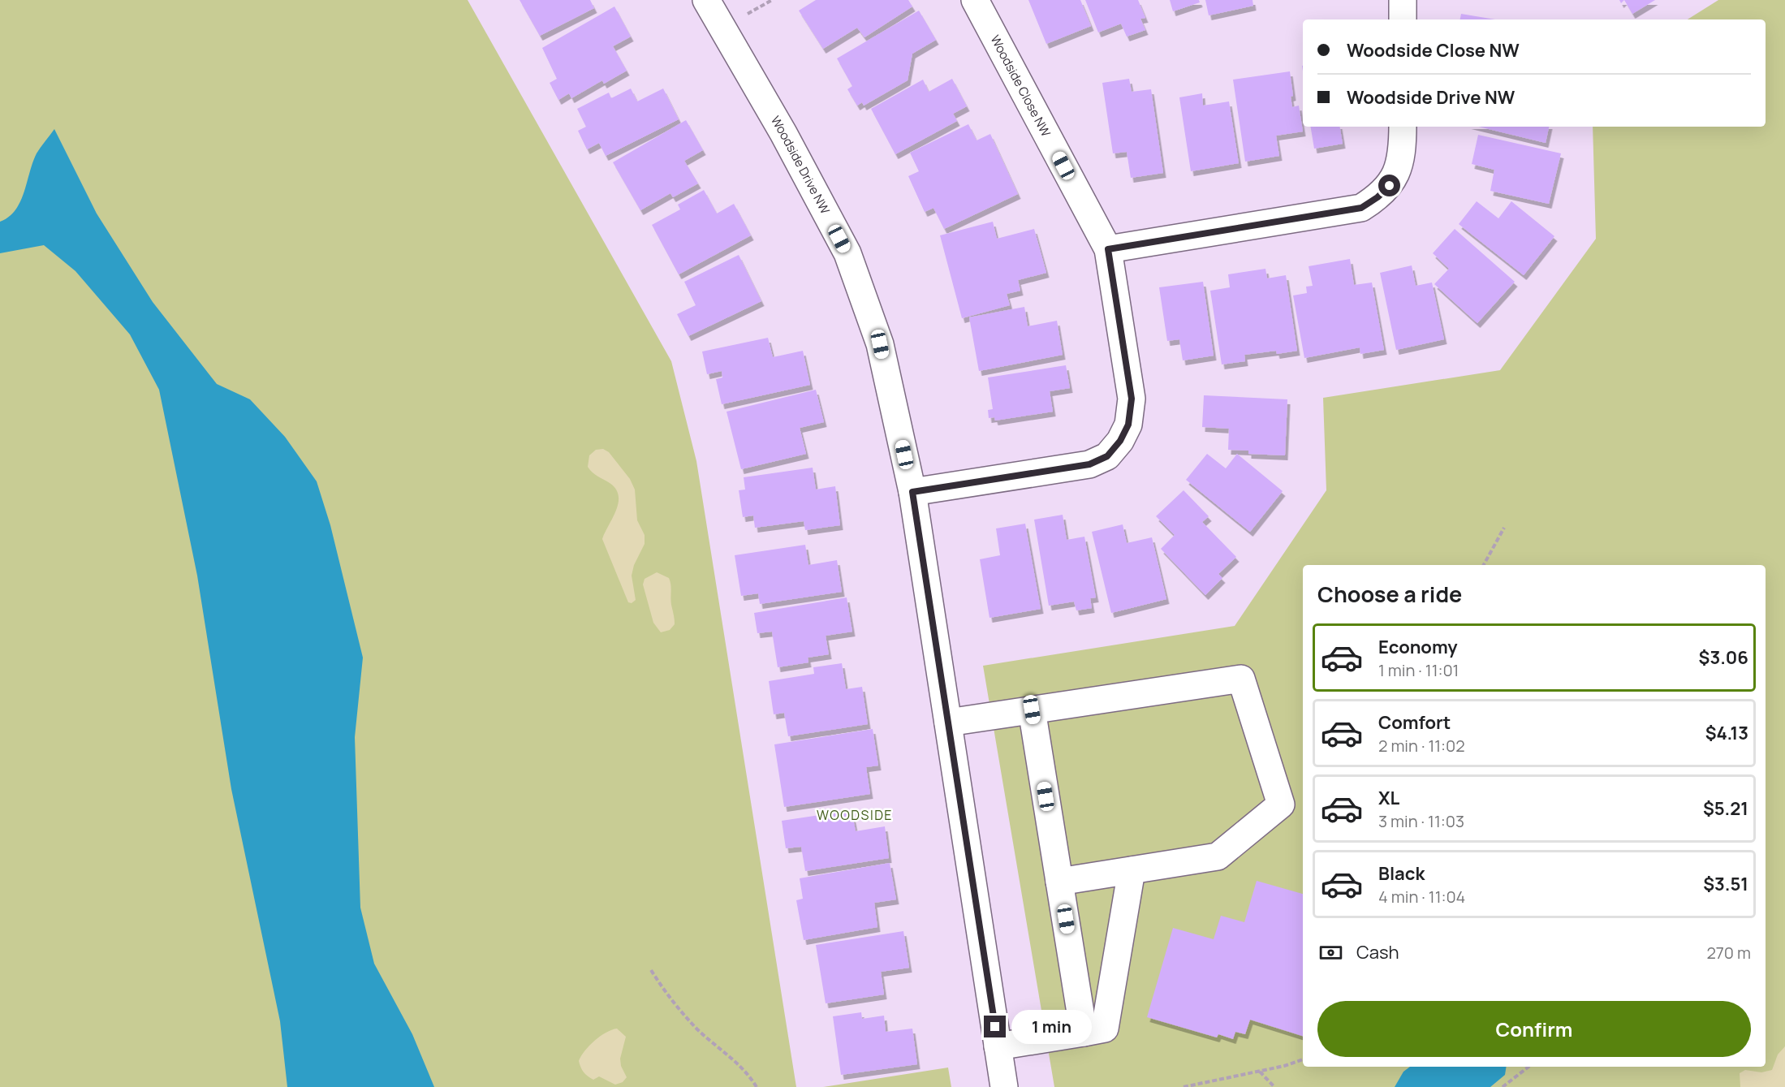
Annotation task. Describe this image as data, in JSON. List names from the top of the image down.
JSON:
{
  "streets": {
    "street": ["Woodside Close NW", "Woodside Drive NW"]
  },
  "crossings": [
    ["Woodside Close NW", "Woodside Drive NW"]
  ],
  "districts": ["WOODSIDE"],
  "page": {
    "banner": ["Woodside Close NW", "Woodside Drive NW"],
    "heading": "Choose a ride",
    "list": [
      {
        "name": "Economy",
        "note": "1 min · 11:01",
        "value": "$3.06"
      },
      {
        "name": "Comfort",
        "note": "2 min · 11:02",
        "value": "$4.13"
      },
      {
        "name": "XL",
        "note": "3 min · 11:03",
        "value": "$5.21"
      },
      {
        "name": "Black",
        "note": "4 min · 11:04",
        "value": "$3.51"
      }
    ],
    "pay": ["Cash", "270 m"],
    "buttons": "Confirm",
    "bubble": "1 min"
  }
}
